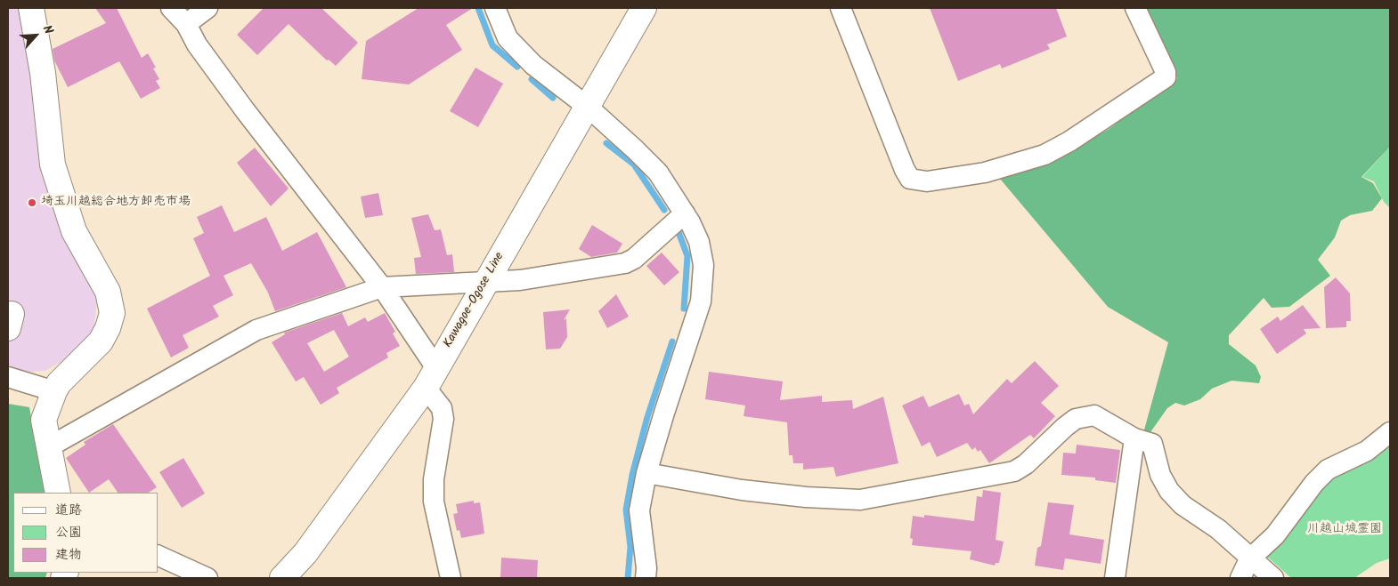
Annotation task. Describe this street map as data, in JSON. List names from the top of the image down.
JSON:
{
  "streets": {
    "main road": ["Kawagoe-Ogose Line"]
  },
  "parks": ["川越山城霊園"],
  "places": ["埼玉川越総合地方卸売市場"],
  "legend": ["道路", "公園", "建物"],
  "north": "top right"
}
